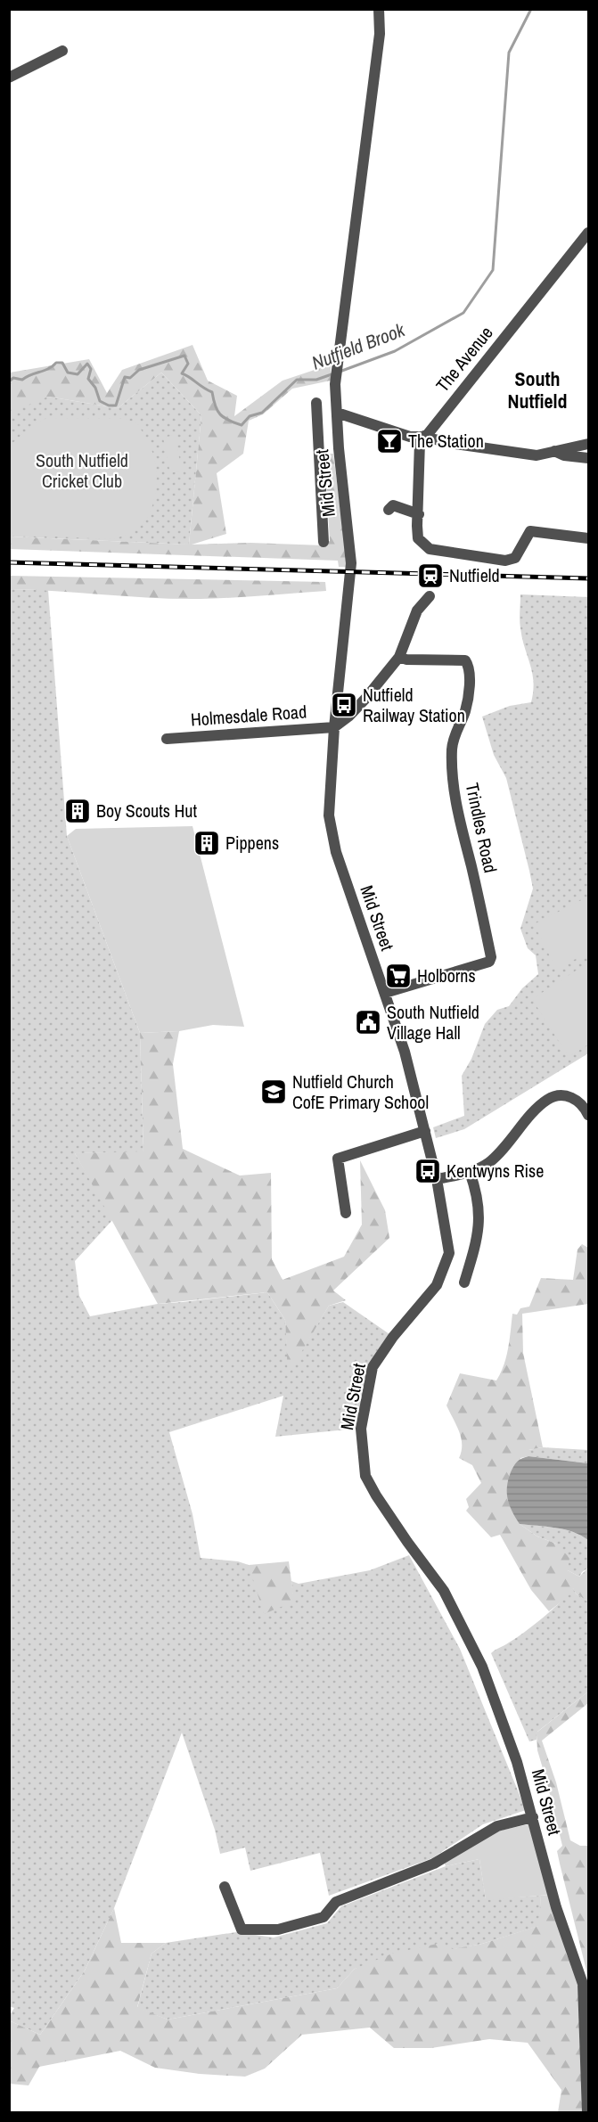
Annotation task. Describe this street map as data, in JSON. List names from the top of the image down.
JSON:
{
  "streets": {
    "street": [
      "The Avenue",
      "Mid Street",
      "Holmesdale Road",
      "Trindles Road"
    ]
  },
  "crossings": [
    ["Mid Street", "Holmesdale Road"],
    ["Mid Street", "Trindles Road"]
  ],
  "districts": ["South Nutfield"],
  "water": ["Nutfield Brook"],
  "parks": ["South Nutfield Cricket Club"],
  "places": {
    "bar": ["The Station"],
    "station": ["Nutfield"],
    "bus stop": ["Nutfield Railway Station", "Kentwyns Rise"],
    "building": ["Boy Scouts Hut", "Pippens"],
    "supermarket": ["Holborns"],
    "public building": ["South Nutfield Village Hall"],
    "school or university": ["Nutfield Church CofE Primary School"]
  }
}
